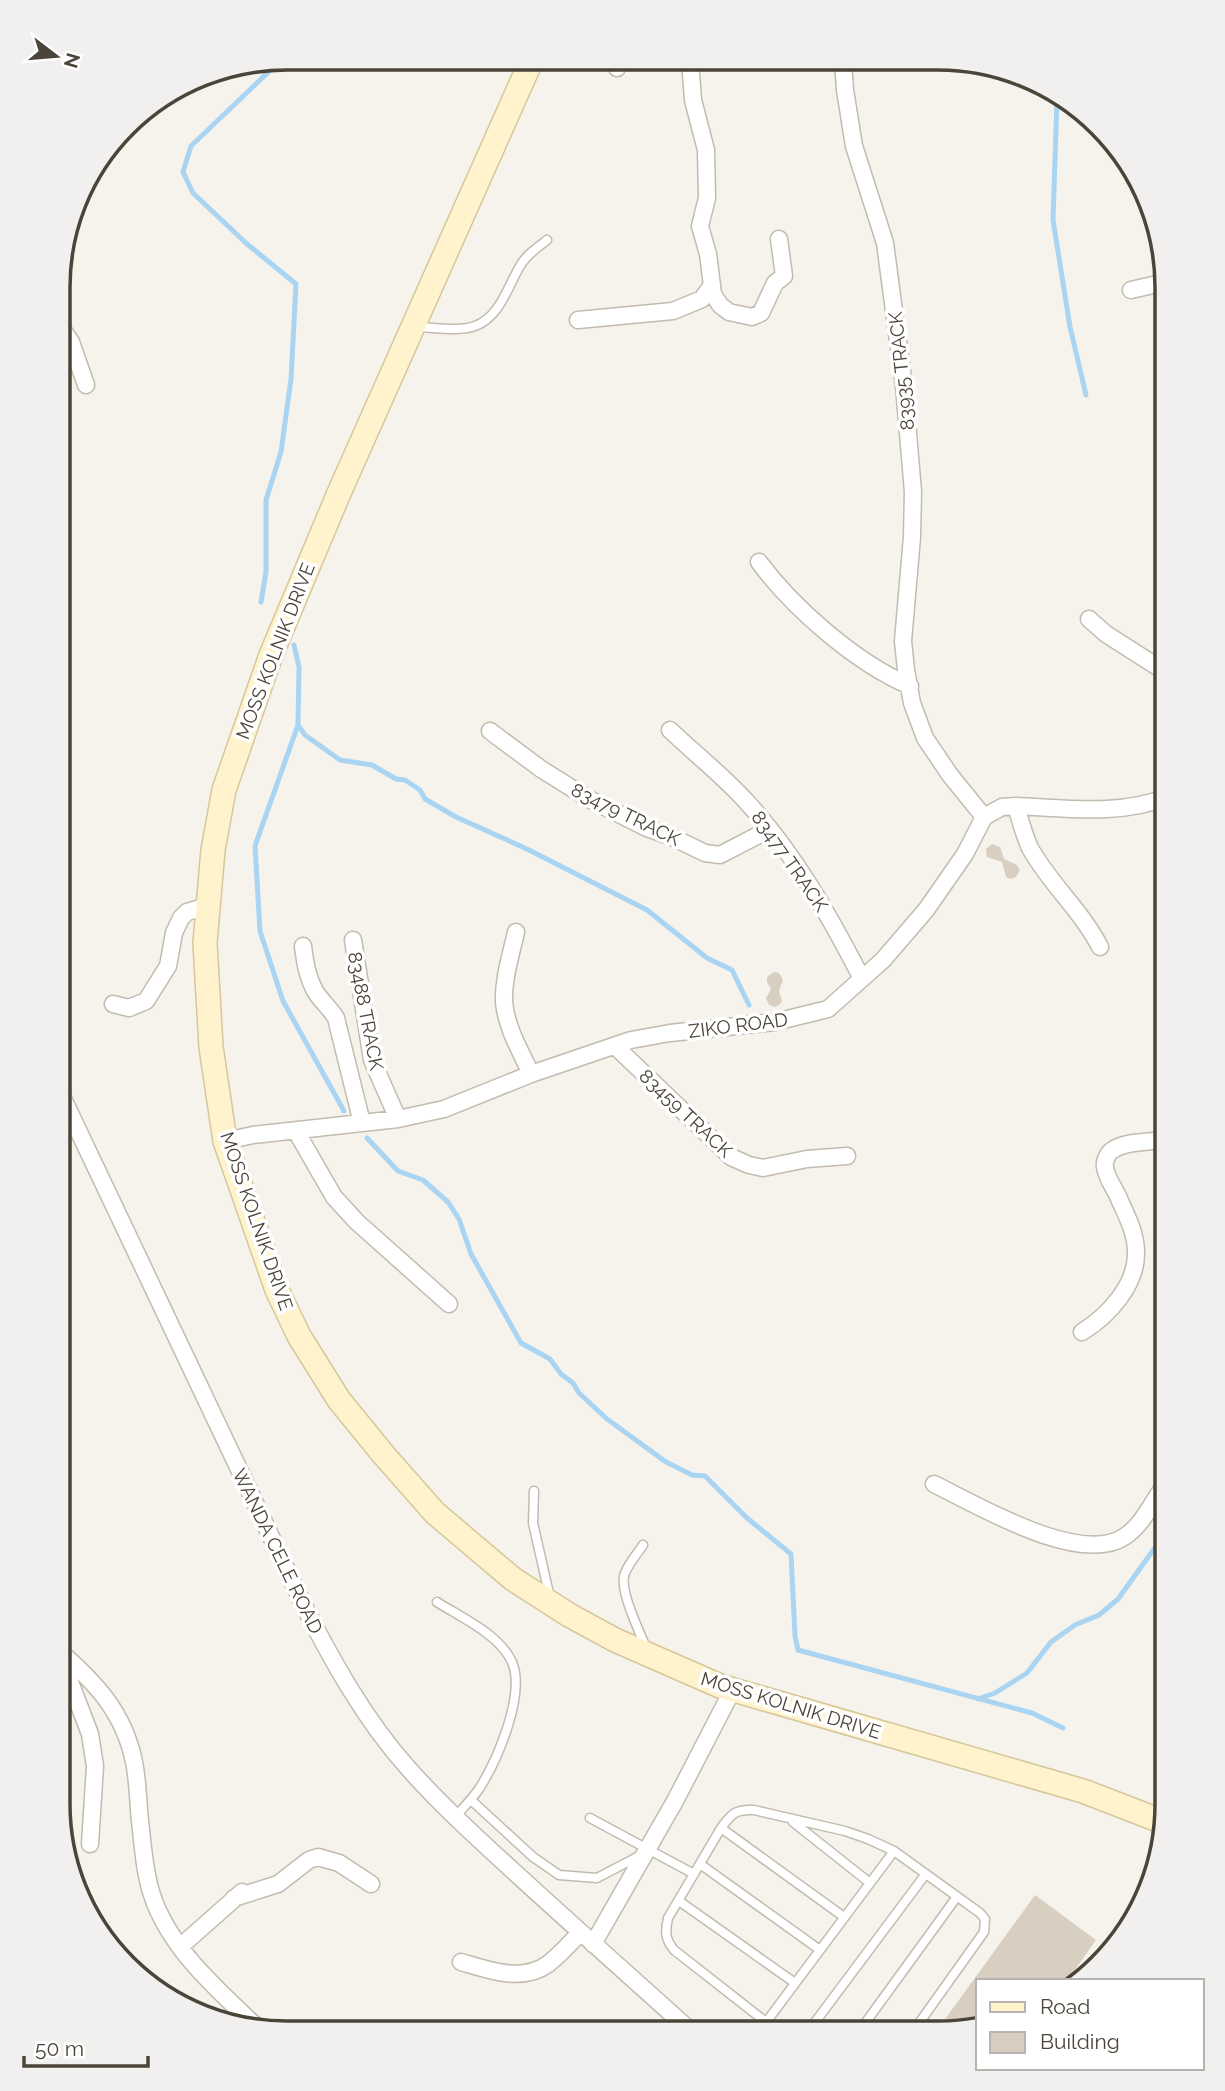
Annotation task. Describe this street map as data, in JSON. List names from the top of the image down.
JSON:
{
  "streets": {
    "main road": ["MOSS KOLNIK DRIVE"],
    "street": [
      "83935 TRACK",
      "83479 TRACK",
      "83477 TRACK",
      "83488 TRACK",
      "ZIKO ROAD",
      "83459 TRACK",
      "WANDA CELE ROAD"
    ]
  },
  "crossings": [
    ["83935 TRACK", "ZIKO ROAD"],
    ["MOSS KOLNIK DRIVE", "ZIKO ROAD"],
    ["83479 TRACK", "83477 TRACK"],
    ["83477 TRACK", "ZIKO ROAD"],
    ["83488 TRACK", "ZIKO ROAD"],
    ["ZIKO ROAD", "83459 TRACK"]
  ],
  "legend": ["Road", "Building"],
  "scale_bar": "50 m",
  "north": "right"
}
